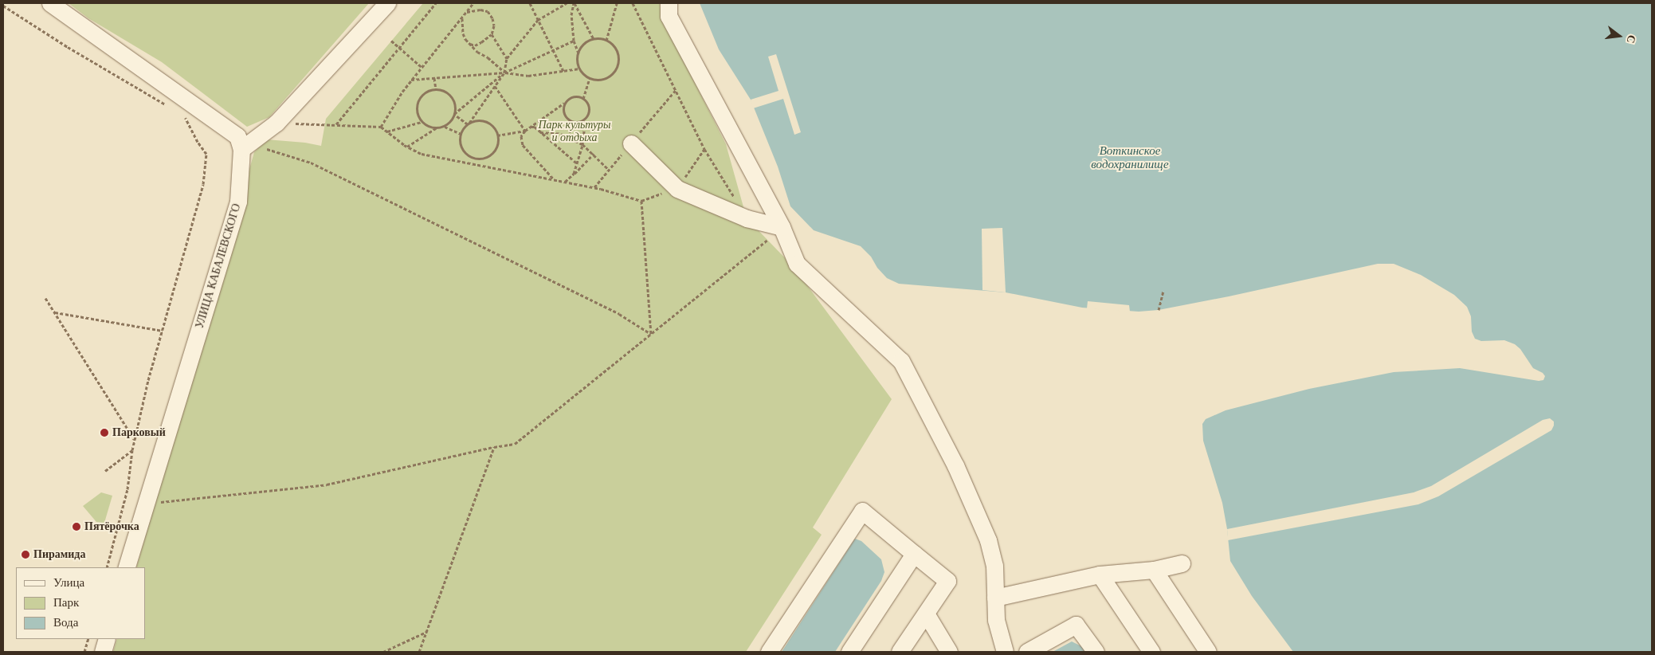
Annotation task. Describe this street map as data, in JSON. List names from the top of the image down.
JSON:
{
  "streets": {
    "street": ["УЛИЦА КАБАЛЕВСКОГО"]
  },
  "water": ["Воткинское водохранилище"],
  "parks": ["Парк культуры и отдыха"],
  "places": ["Парковый", "Пятёрочка", "Пирамида"],
  "legend": ["Улица", "Парк", "Вода"],
  "north": "right"
}
